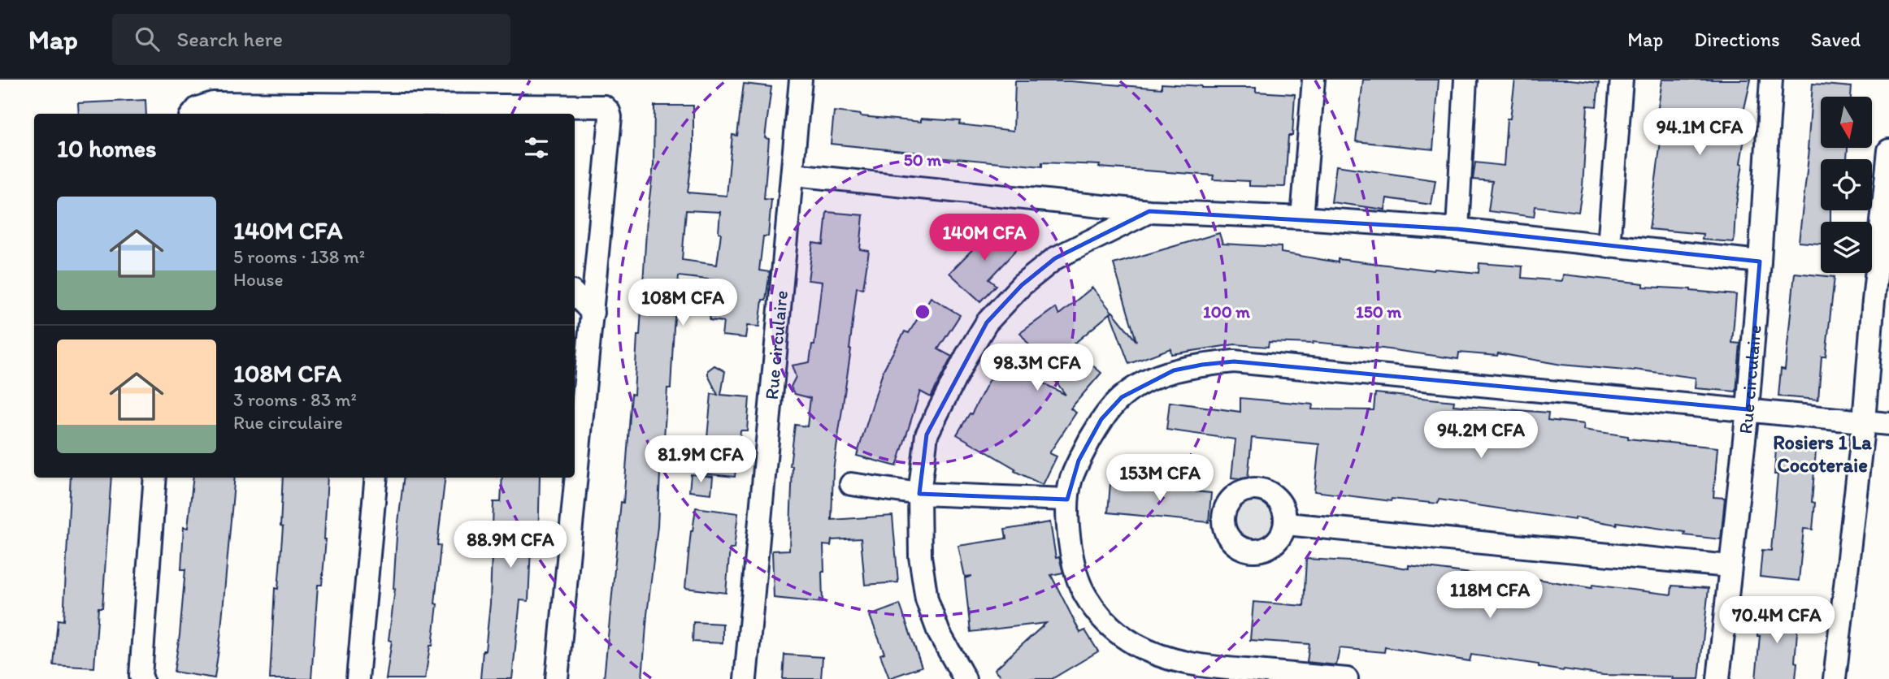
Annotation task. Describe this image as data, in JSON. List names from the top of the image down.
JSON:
{
  "streets": {
    "street": ["Rue circulaire"]
  },
  "districts": ["Rosiers 1 La Cocoteraie"],
  "north": "bottom",
  "page": {
    "header": "Map",
    "search": "Search here",
    "nav": ["Map", "Directions", "Saved"],
    "price": [
      "94.1M CFA",
      "140M CFA",
      "108M CFA",
      "98.3M CFA",
      "94.2M CFA",
      "81.9M CFA",
      "153M CFA",
      "88.9M CFA",
      "118M CFA",
      "70.4M CFA"
    ],
    "heading": "10 homes",
    "list": [
      {
        "name": "140M CFA",
        "note": "5 rooms · 138 m² · House"
      },
      {
        "name": "108M CFA",
        "note": "3 rooms · 83 m² · Rue circulaire"
      }
    ]
  },
  "rings": ["50 m", "100 m", "150 m"]
}
